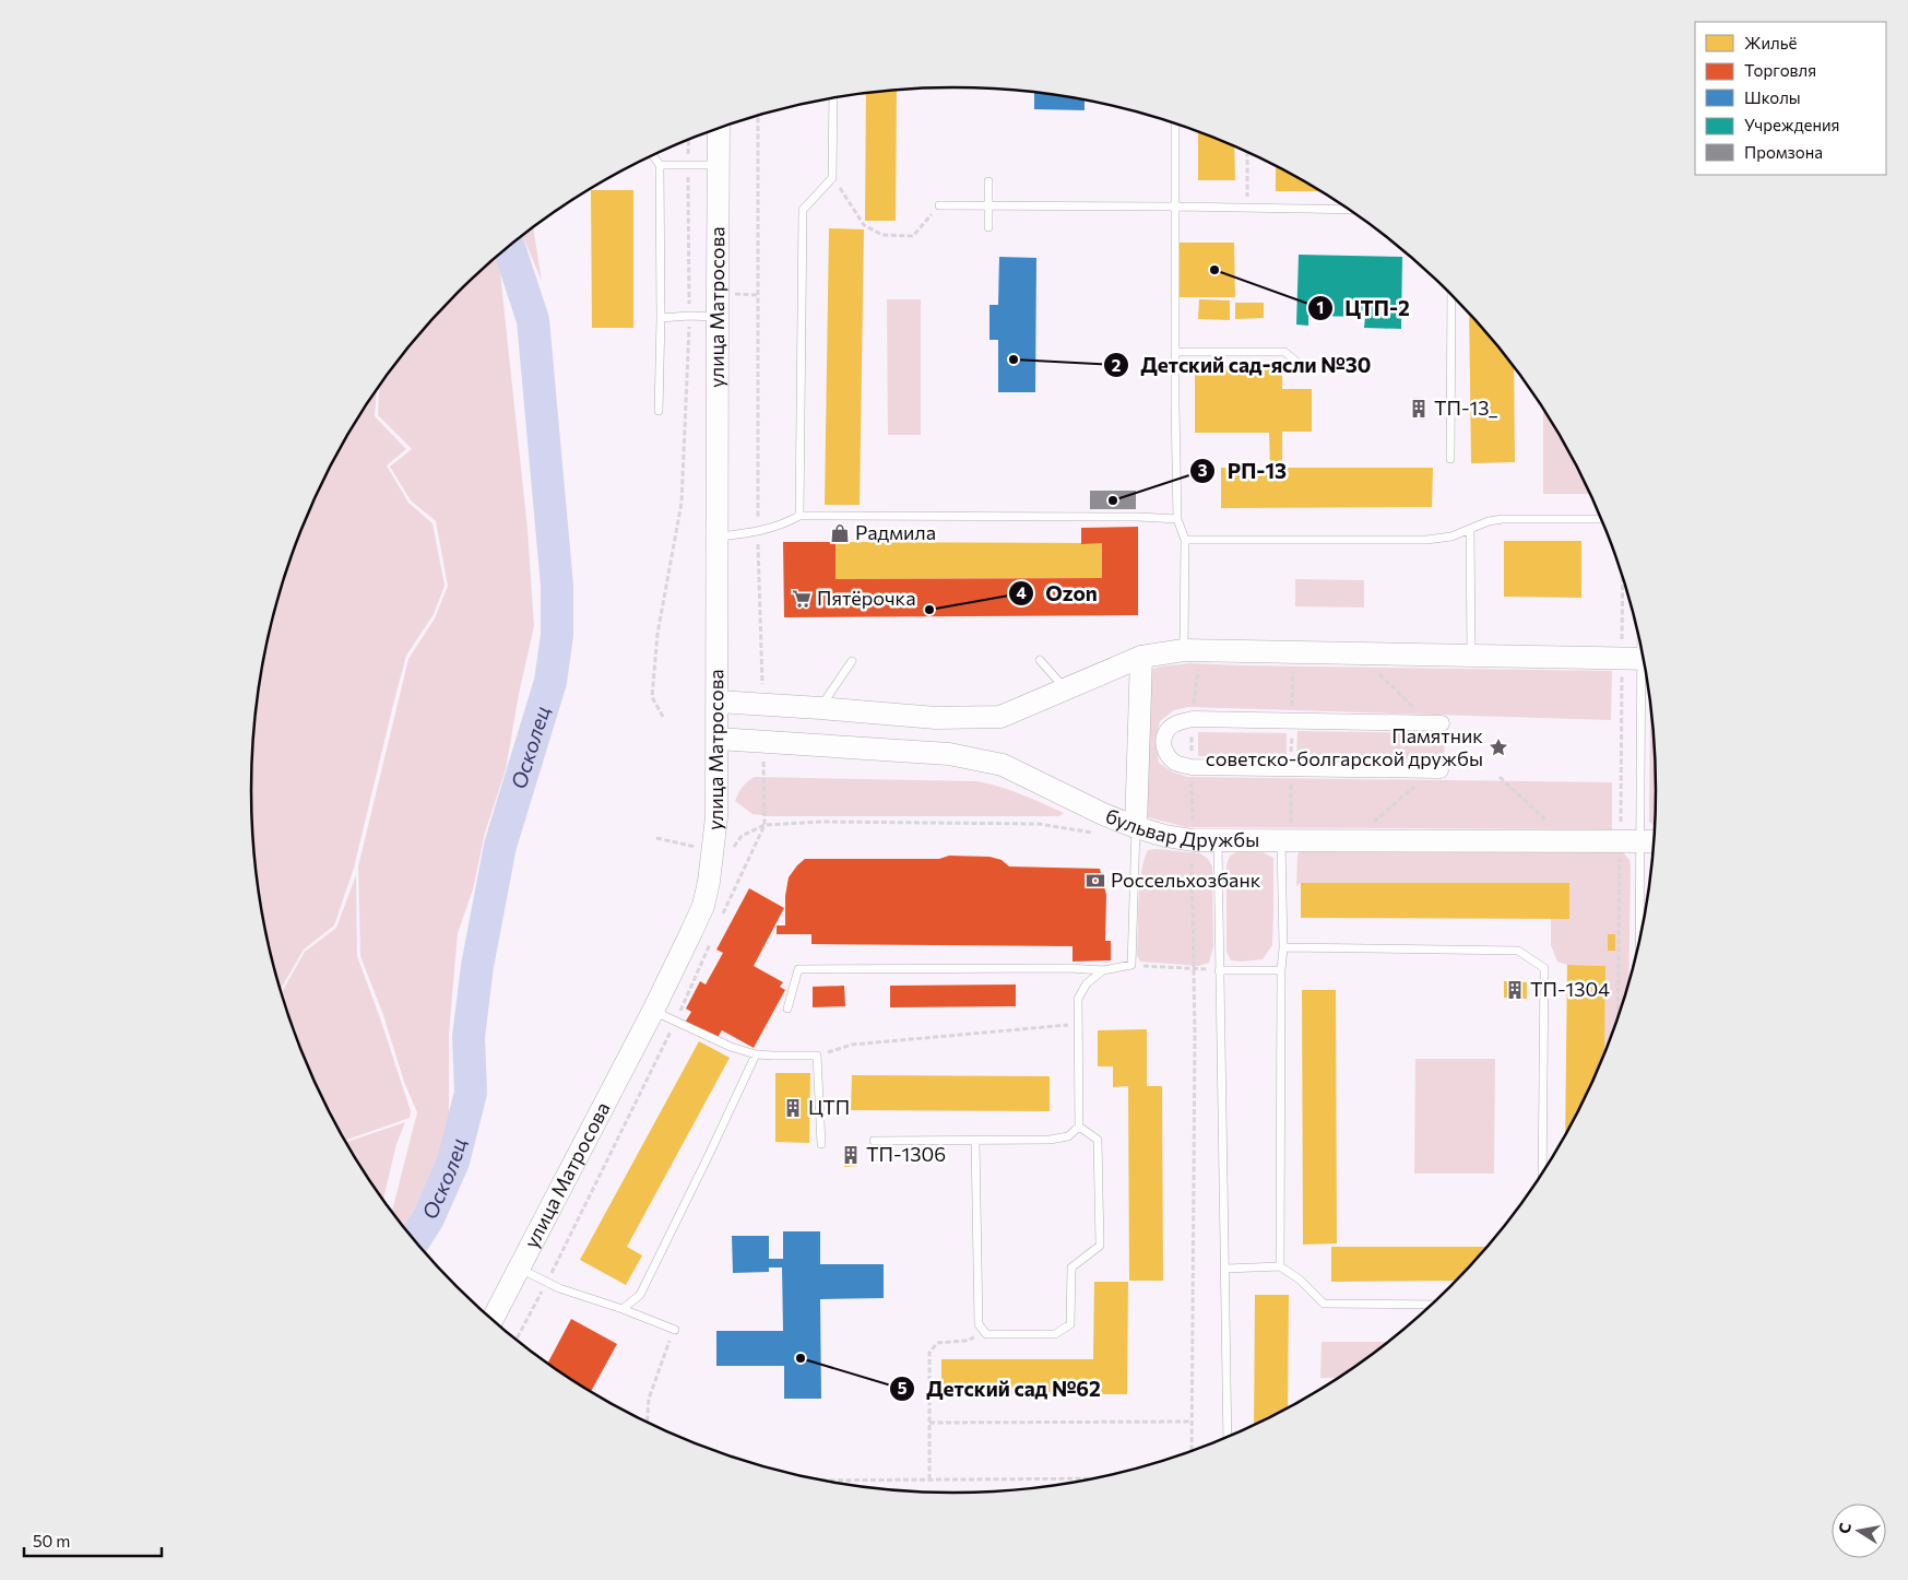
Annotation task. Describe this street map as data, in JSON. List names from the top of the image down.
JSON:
{
  "streets": {
    "main road": ["улица Матросова", "бульвар Дружбы"]
  },
  "crossings": [
    ["улица Матросова", "бульвар Дружбы"]
  ],
  "water": ["Осколец"],
  "places": {
    "other": [
      "ЦТП-2",
      "Детский сад-ясли №30",
      "РП-13",
      "Ozon",
      "Детский сад №62"
    ],
    "building": [
      "ТП-13_",
      "ТП-1304",
      "ЦТП",
      "ТП-1306"
    ],
    "shop": ["Радмила"],
    "supermarket": ["Пятёрочка"],
    "place": ["Памятник советско-болгарской дружбы"],
    "bank": ["Россельхозбанк"]
  },
  "legend": [
    "Жильё",
    "Торговля",
    "Школы",
    "Учреждения",
    "Промзона"
  ],
  "scale_bar": "50 m",
  "north": "left"
}
